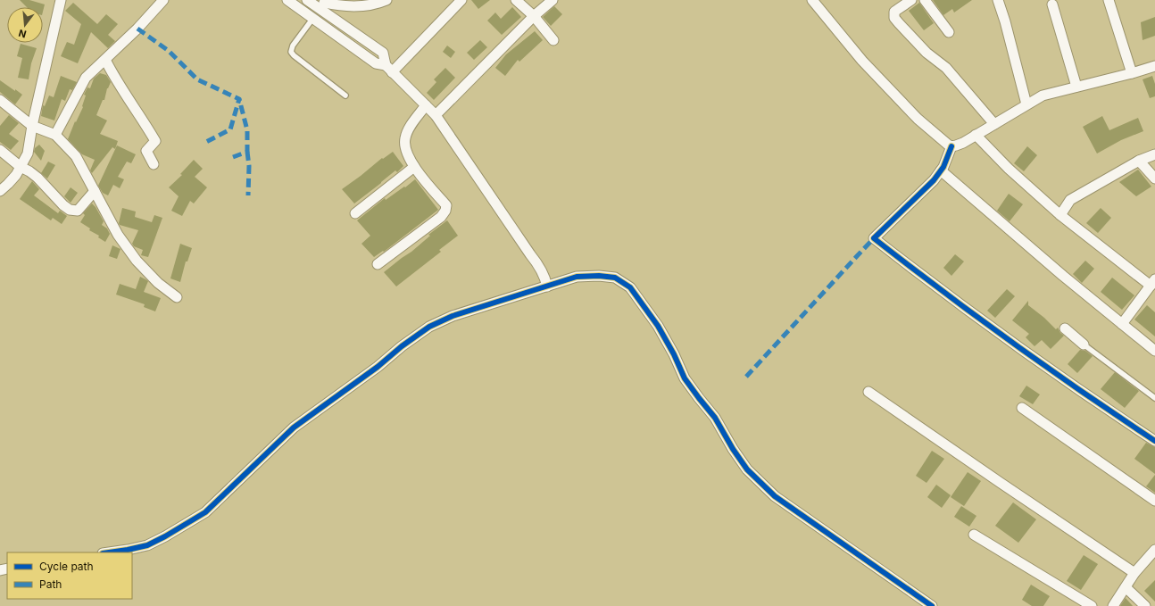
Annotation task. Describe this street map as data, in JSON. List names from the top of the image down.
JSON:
{
  "legend": ["Cycle path", "Path"],
  "north": "bottom"
}
